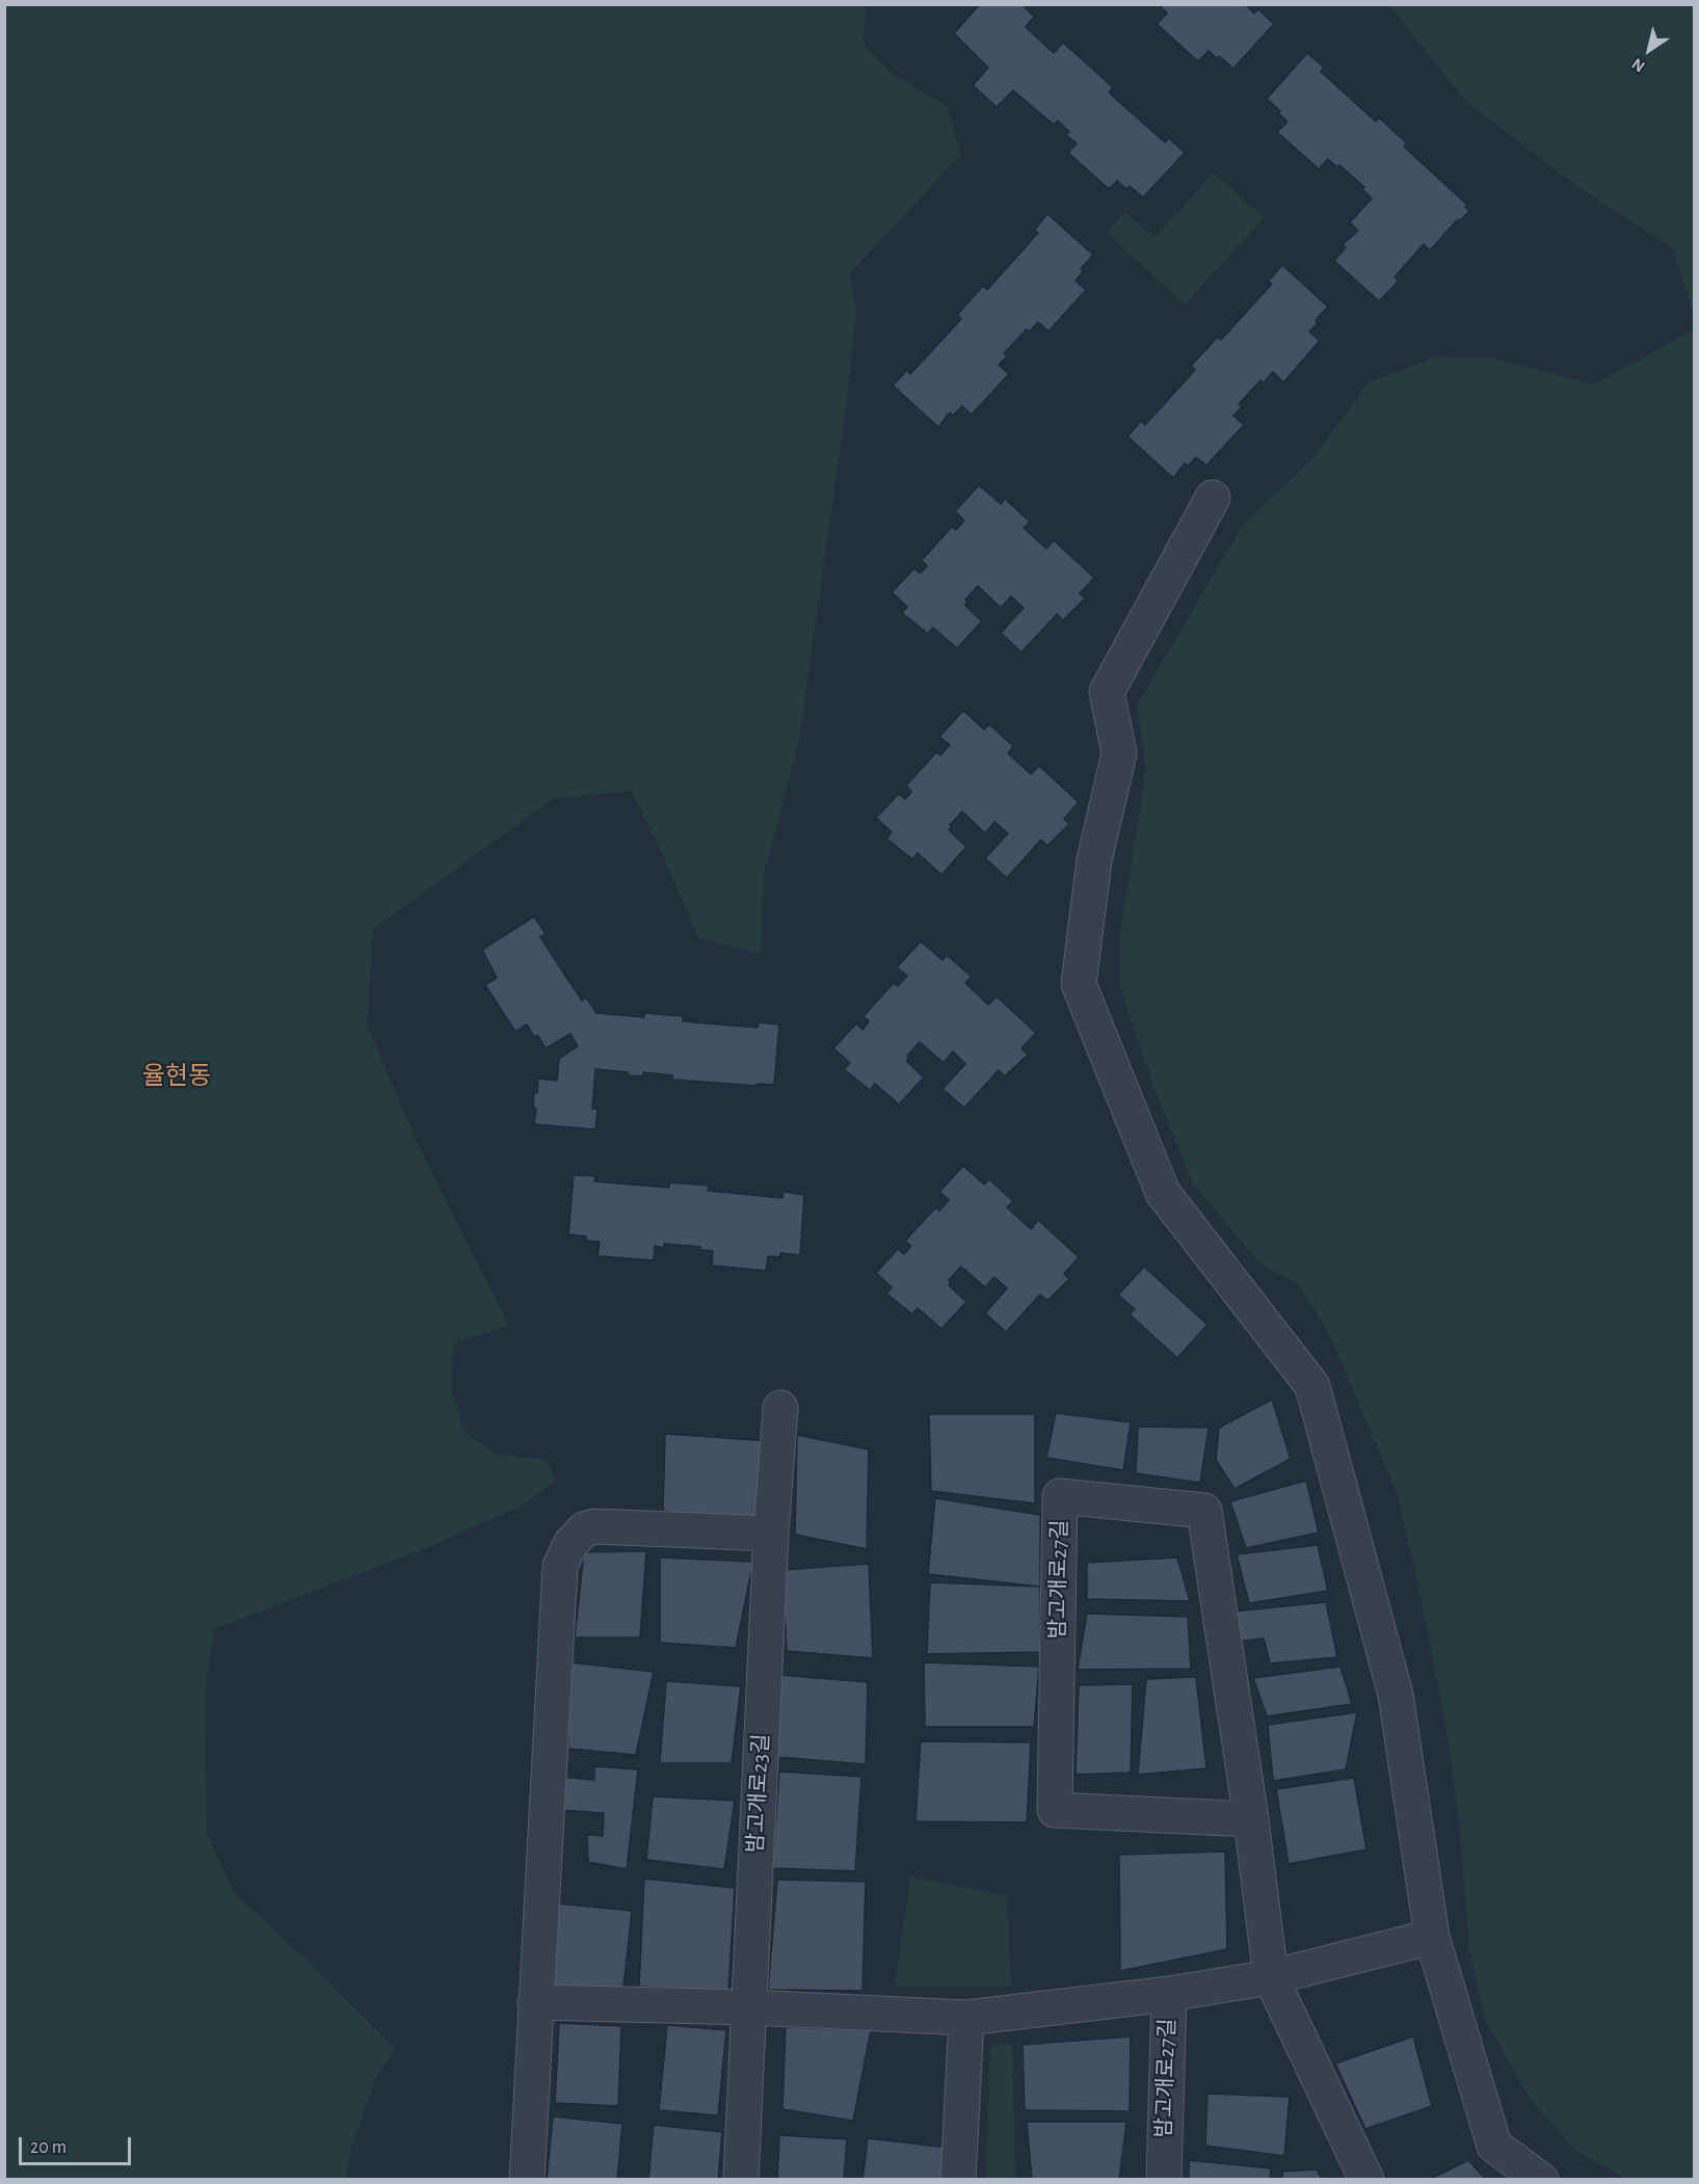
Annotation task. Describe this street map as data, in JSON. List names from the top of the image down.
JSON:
{
  "streets": {
    "street": ["밤고개로27길", "밤고개로23길"]
  },
  "crossings": [
    ["밤고개로27길", "밤고개로23길"]
  ],
  "districts": ["율현동"],
  "scale_bar": "20 m",
  "north": "bottom left"
}
